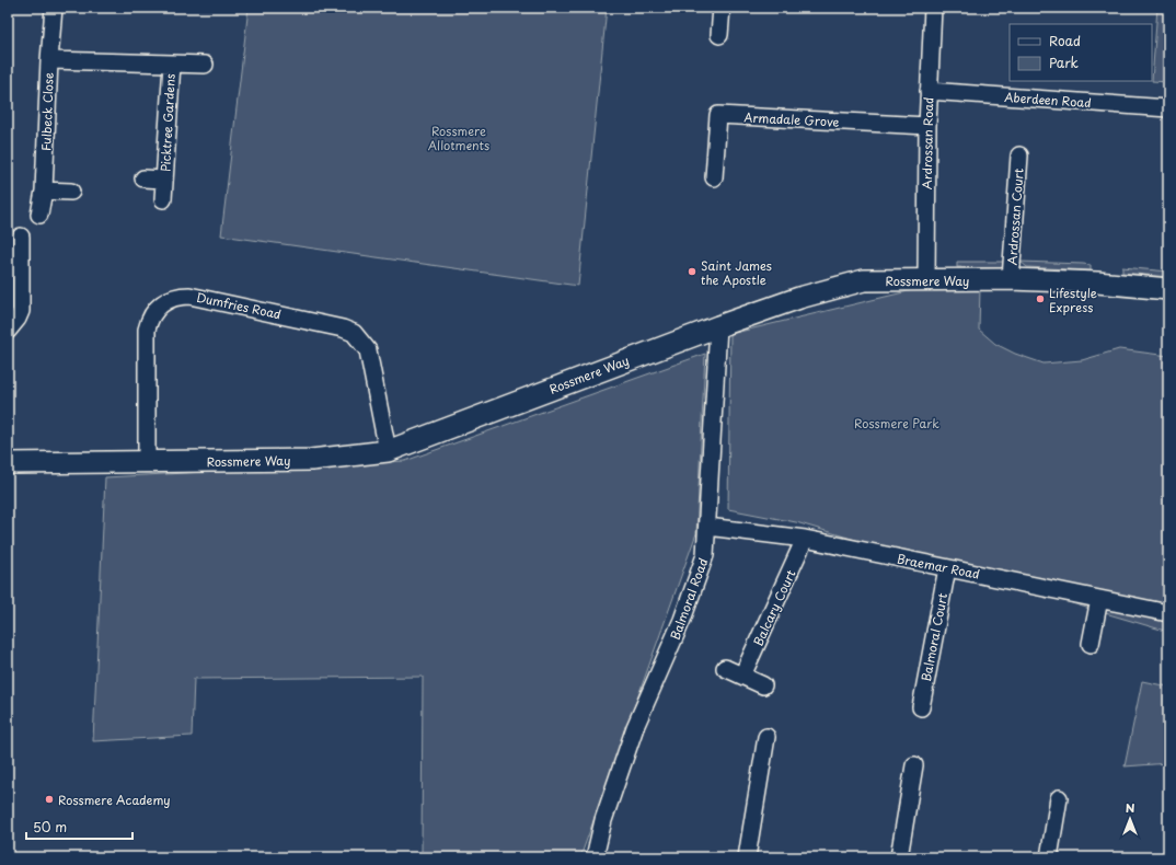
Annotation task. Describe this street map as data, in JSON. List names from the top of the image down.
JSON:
{
  "streets": {
    "street": [
      "Aberdeen Road",
      "Fulbeck Close",
      "Armadale Grove",
      "Picktree Gardens",
      "Ardrossan Road",
      "Ardrossan Court",
      "Rossmere Way",
      "Dumfries Road",
      "Braemar Road",
      "Balmoral Road",
      "Balcary Court",
      "Balmoral Court"
    ]
  },
  "crossings": [
    ["Aberdeen Road", "Ardrossan Road"],
    ["Fulbeck Close", "Picktree Gardens"],
    ["Armadale Grove", "Ardrossan Road"],
    ["Ardrossan Road", "Rossmere Way"],
    ["Ardrossan Court", "Rossmere Way"],
    ["Rossmere Way", "Dumfries Road"],
    ["Rossmere Way", "Balmoral Road"],
    ["Braemar Road", "Balmoral Road"],
    ["Braemar Road", "Balcary Court"],
    ["Braemar Road", "Balmoral Court"]
  ],
  "parks": ["Rossmere Allotments", "Rossmere Park"],
  "places": ["Saint James the Apostle", "Lifestyle Express", "Rossmere Academy"],
  "legend": ["Road", "Park"],
  "scale_bar": "50 m",
  "north": "top"
}
